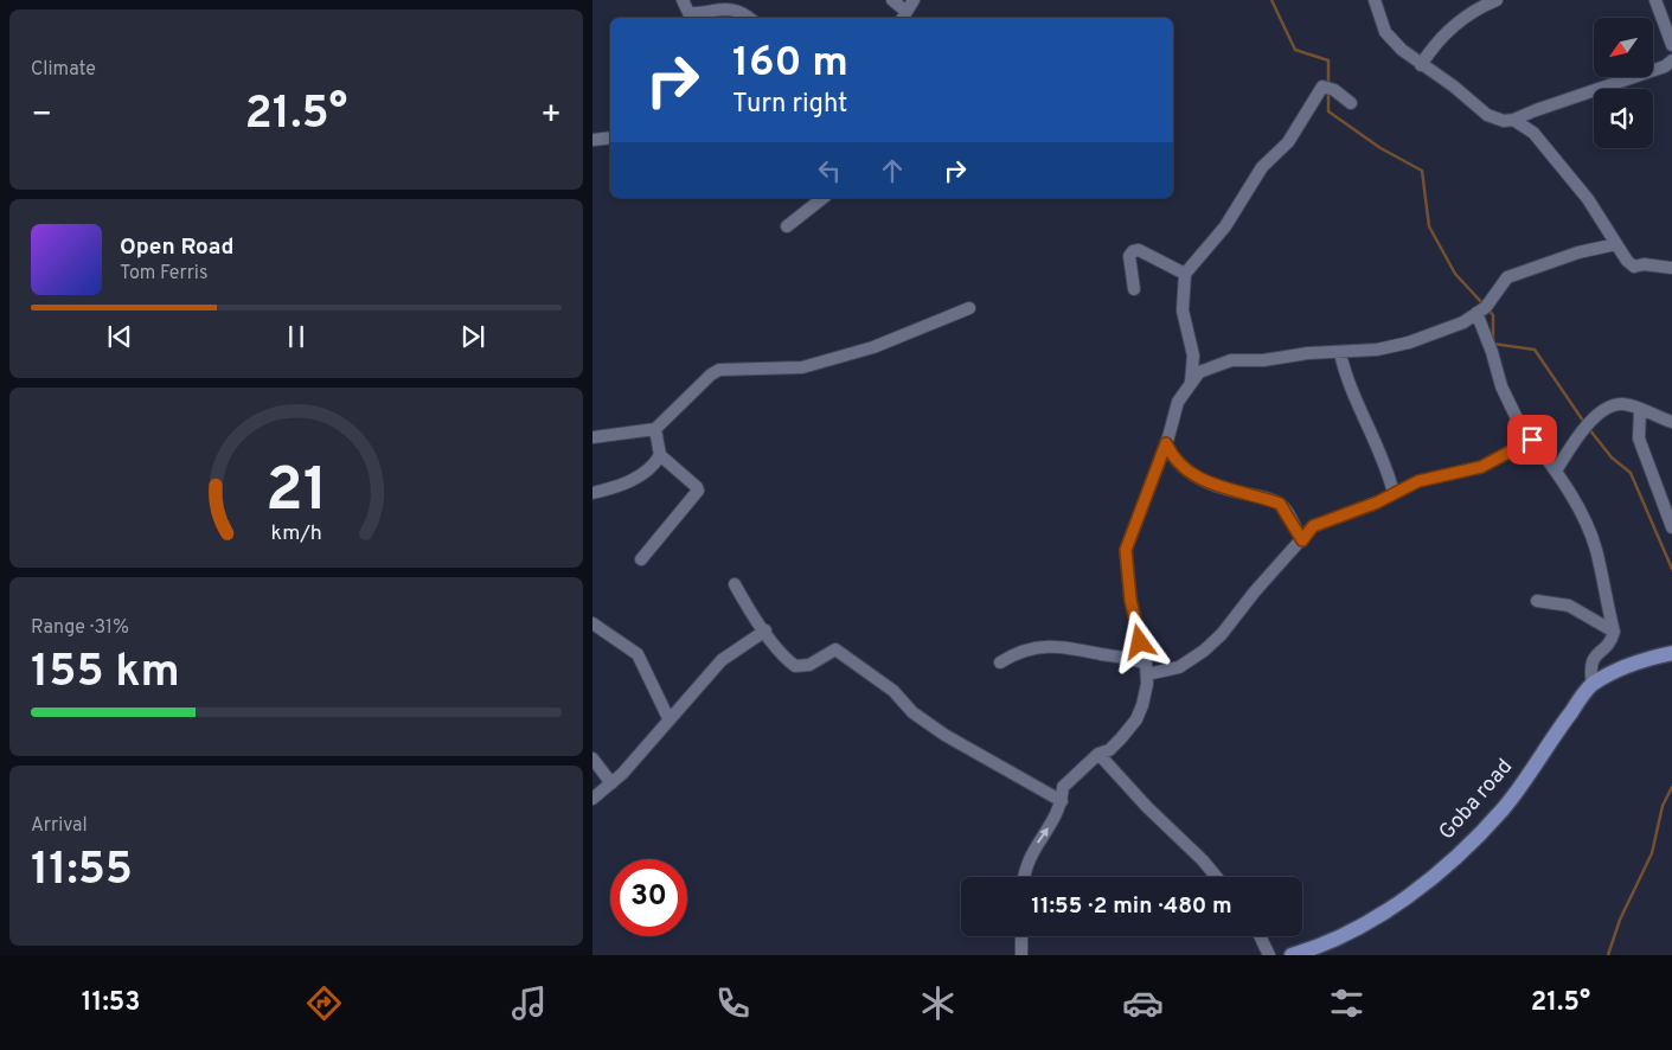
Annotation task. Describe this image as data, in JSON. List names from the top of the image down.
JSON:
{
  "streets": {
    "main road": ["Goba road"]
  },
  "north": "bottom left",
  "page": {
    "tile": [
      "Climate",
      ["Range · 31%", "155 km"],
      ["Arrival", "11:55"]
    ],
    "turn": ["160 m", "Turn right"],
    "heat": ["−", "21.5°", "+"],
    "song": ["Open Road", "Tom Ferris"],
    "limit": "30",
    "trip": "11:55 · 2 min · 480 m",
    "tabs": ["11:53", "21.5°"],
    "gauge": ["21", "km/h"]
  }
}
